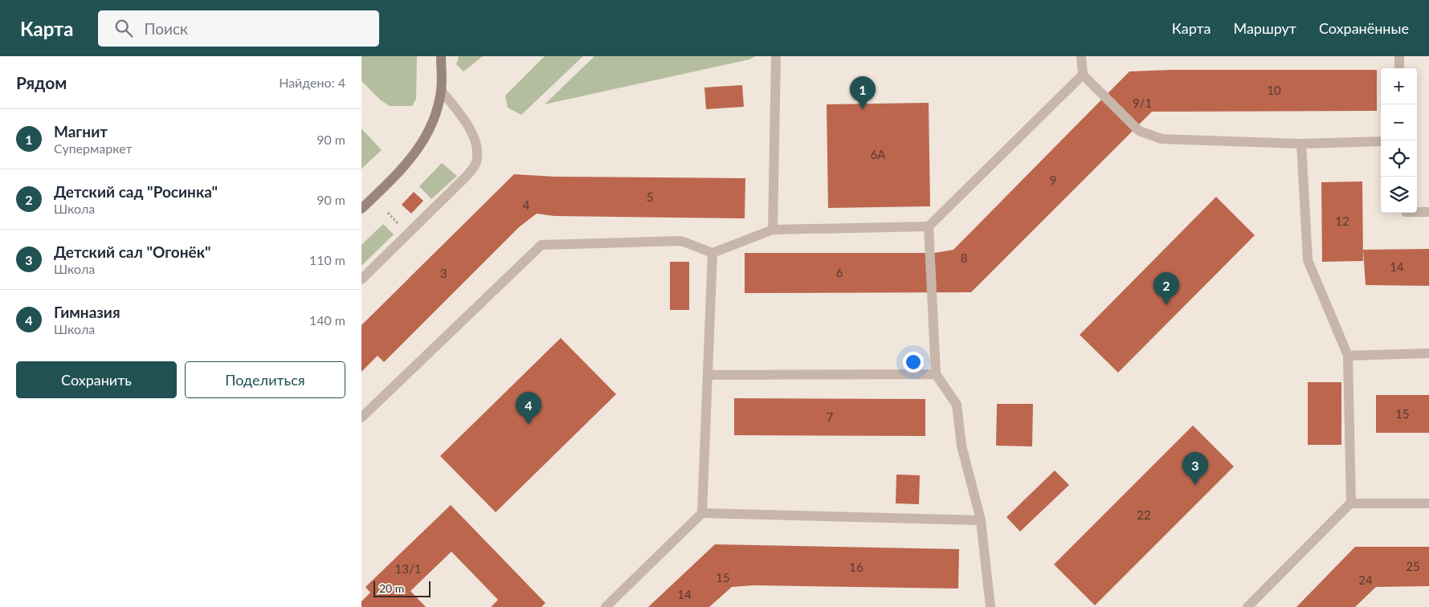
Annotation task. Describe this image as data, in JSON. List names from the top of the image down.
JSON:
{
  "house_numbers": [
    "10",
    "9/1",
    "6А",
    "9",
    "5",
    "4",
    "12",
    "8",
    "14",
    "6",
    "3",
    "15",
    "7",
    "22",
    "25",
    "16",
    "13/1",
    "15",
    "24",
    "14"
  ],
  "scale_bar": "20 m",
  "page": {
    "header": "Карта",
    "search": "Поиск",
    "nav": ["Карта", "Маршрут", "Сохранённые"],
    "heading": ["Рядом", "Найдено: 4"],
    "map_buttons": ["+", "−"],
    "pins": [
      "1",
      "2",
      "4",
      "3"
    ],
    "list": [
      {
        "mark": "1",
        "name": "Магнит",
        "note": "Супермаркет",
        "value": "90 m"
      },
      {
        "mark": "2",
        "name": "Детский сад \"Росинка\"",
        "note": "Школа",
        "value": "90 m"
      },
      {
        "mark": "3",
        "name": "Детский сал \"Огонёк\"",
        "note": "Школа",
        "value": "110 m"
      },
      {
        "mark": "4",
        "name": "Гимназия",
        "note": "Школа",
        "value": "140 m"
      }
    ],
    "buttons": ["Сохранить", "Поделиться"],
    "scale": "20 m"
  }
}
